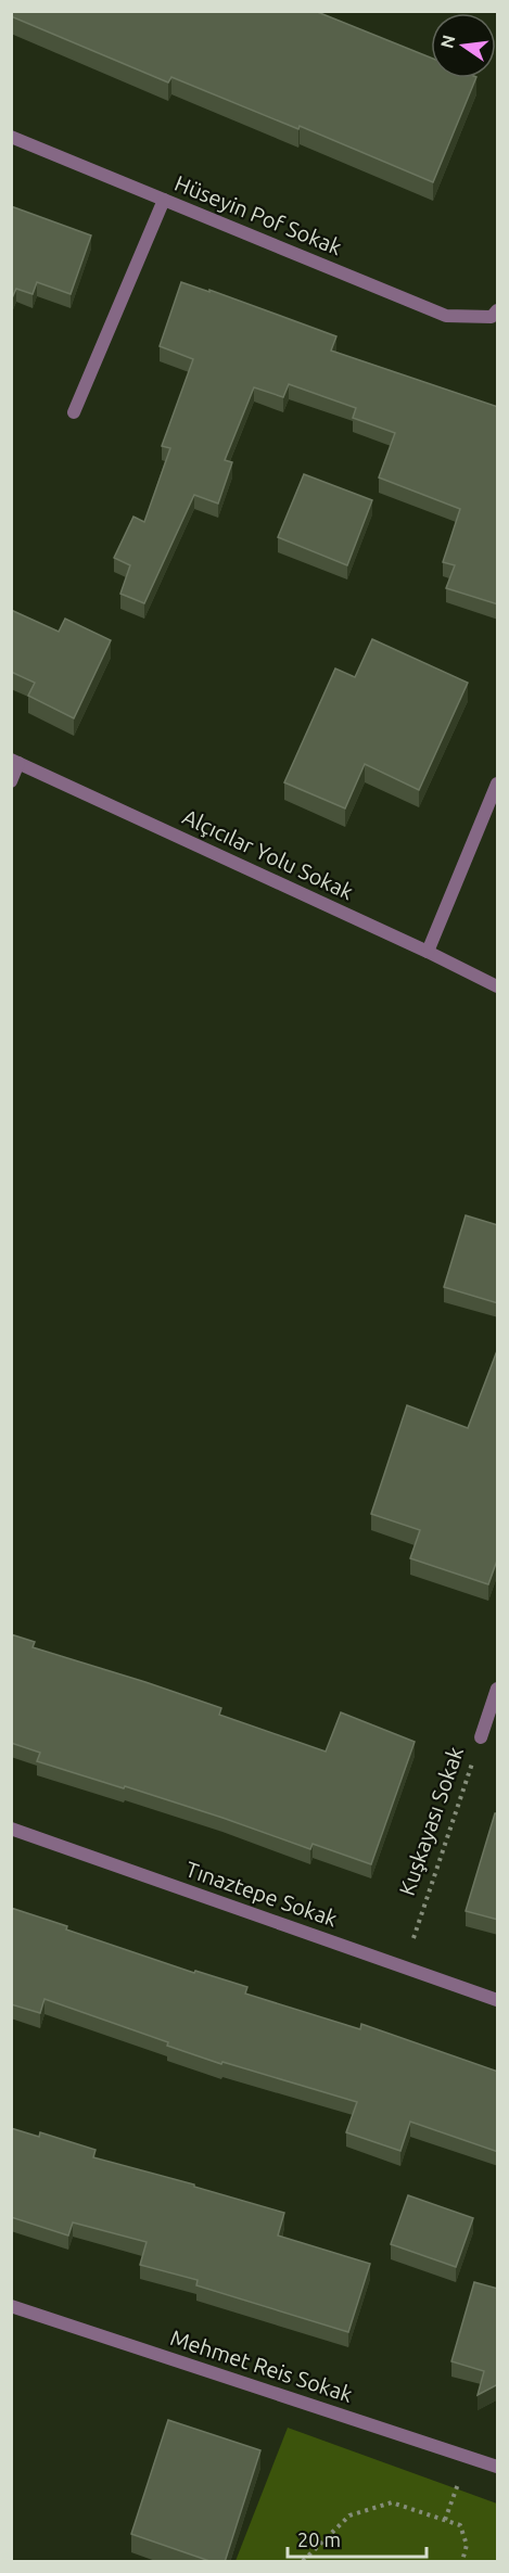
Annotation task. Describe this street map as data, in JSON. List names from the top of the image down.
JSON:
{
  "streets": {
    "street": [
      "Hüseyin Pof Sokak",
      "Alçıcılar Yolu Sokak",
      "Kuşkayası Sokak",
      "Tınaztepe Sokak",
      "Mehmet Reis Sokak"
    ]
  },
  "crossings": [
    ["Kuşkayası Sokak", "Tınaztepe Sokak"]
  ],
  "scale_bar": "20 m",
  "north": "left"
}
